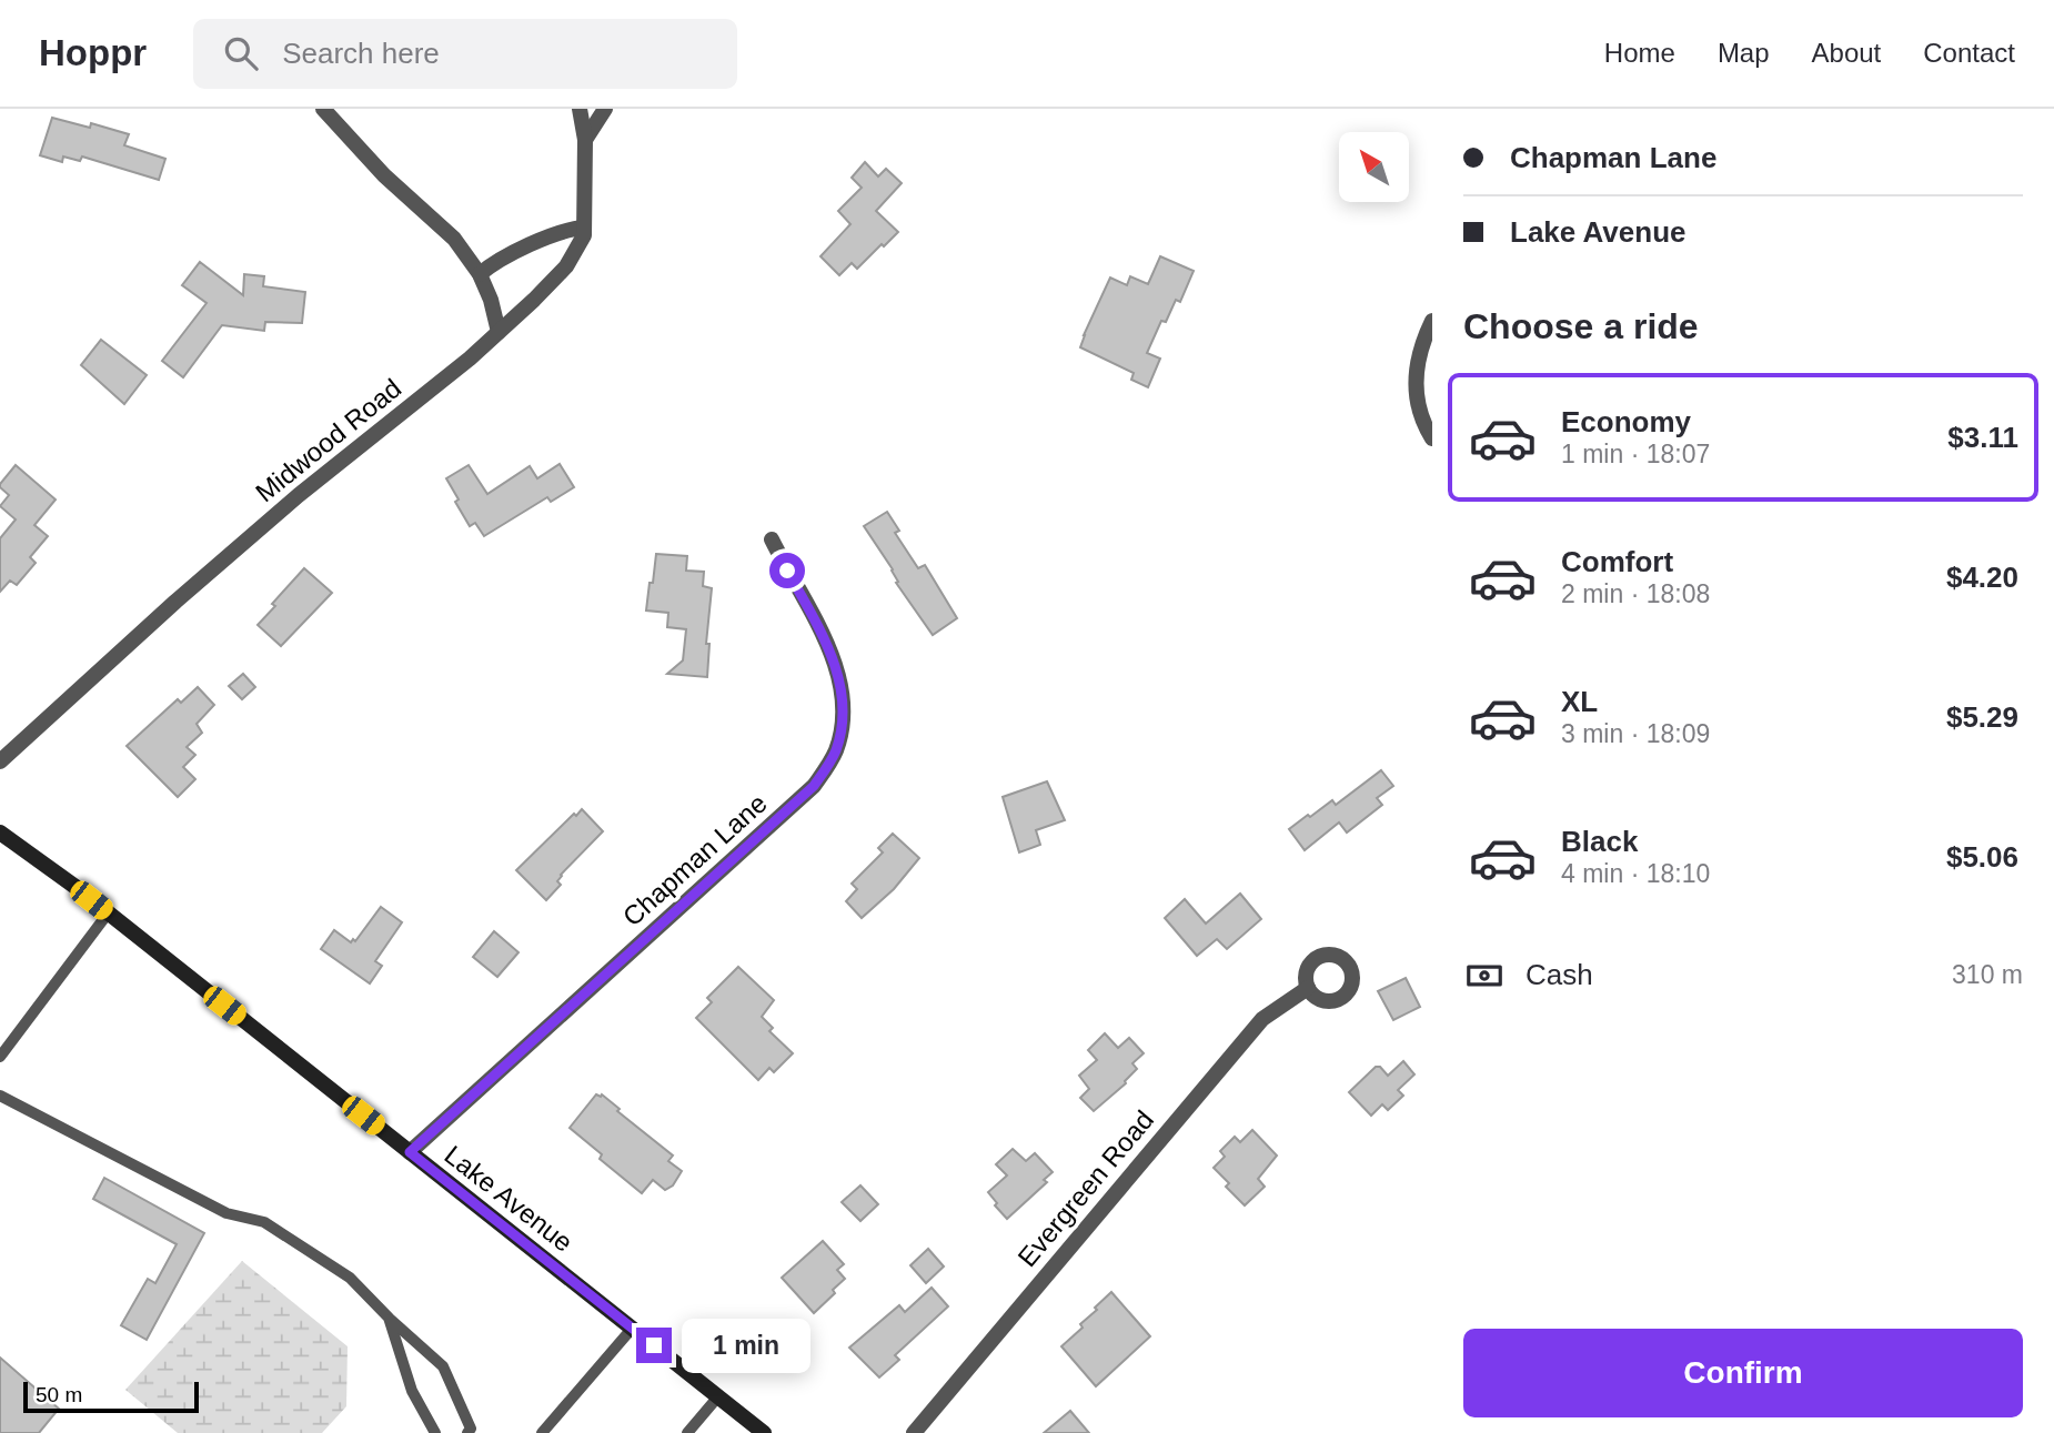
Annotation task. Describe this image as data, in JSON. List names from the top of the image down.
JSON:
{
  "streets": {
    "main road": ["Lake Avenue"],
    "street": ["Midwood Road", "Chapman Lane", "Evergreen Road"]
  },
  "crossings": [
    ["Chapman Lane", "Lake Avenue"]
  ],
  "scale_bar": "50 m",
  "north": "top left",
  "page": {
    "header": "Hoppr",
    "search": "Search here",
    "nav": [
      "Home",
      "Map",
      "About",
      "Contact"
    ],
    "banner": ["Chapman Lane", "Lake Avenue"],
    "heading": "Choose a ride",
    "list": [
      {
        "name": "Economy",
        "note": "1 min · 18:07",
        "value": "$3.11"
      },
      {
        "name": "Comfort",
        "note": "2 min · 18:08",
        "value": "$4.20"
      },
      {
        "name": "XL",
        "note": "3 min · 18:09",
        "value": "$5.29"
      },
      {
        "name": "Black",
        "note": "4 min · 18:10",
        "value": "$5.06"
      }
    ],
    "pay": ["Cash", "310 m"],
    "buttons": "Confirm",
    "bubble": "1 min",
    "scale": "50 m"
  }
}
